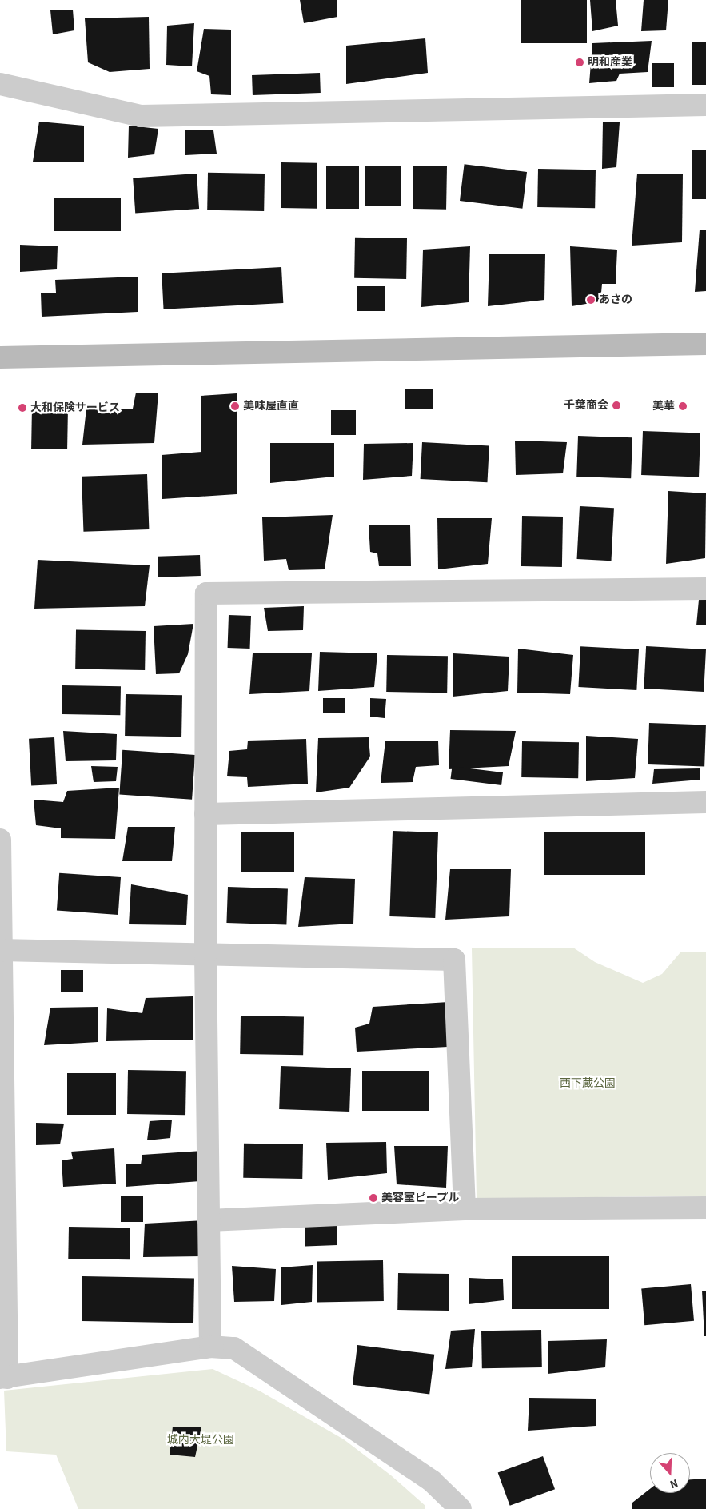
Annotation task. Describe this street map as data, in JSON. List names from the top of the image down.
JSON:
{
  "parks": ["西下蔵公園", "城内大堤公園"],
  "places": [
    "明和産業",
    "あさの",
    "千葉商会",
    "美味屋直直",
    "美華",
    "大和保険サービス",
    "美容室ピープル"
  ],
  "north": "bottom"
}
